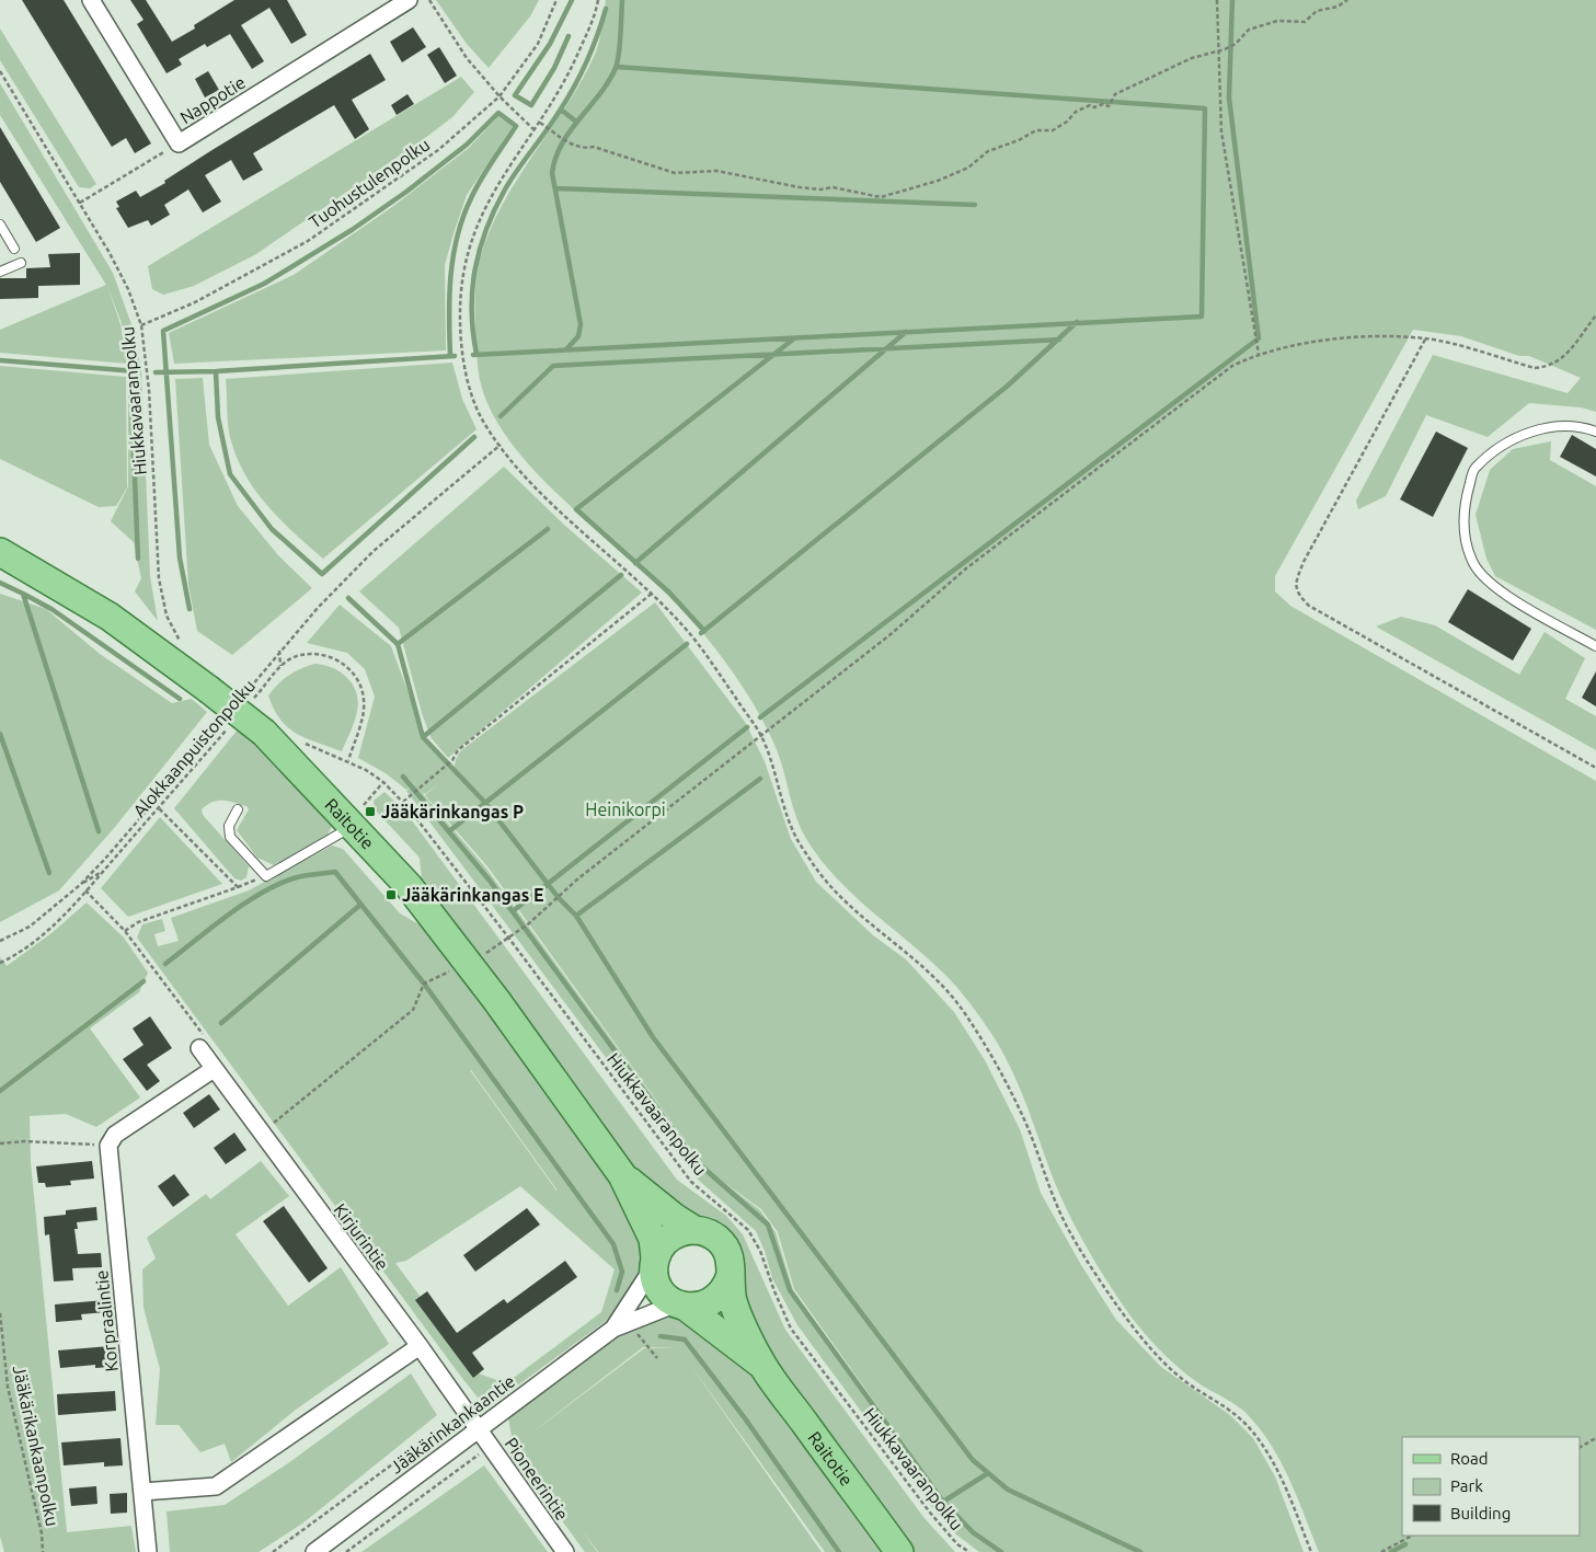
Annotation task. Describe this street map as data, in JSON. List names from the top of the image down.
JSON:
{
  "streets": {
    "main road": ["Raitotie"],
    "street": [
      "Nappotie",
      "Kirjurintie",
      "Korpraalintie",
      "Jääkärinkankaantie",
      "Pioneerintie"
    ],
    "path": [
      "Tuohustulenpolku",
      "Hiukkavaaranpolku",
      "Alokkaanpuistonpolku",
      "Jääkärikankaanpolku"
    ]
  },
  "crossings": [
    ["Tuohustulenpolku", "Hiukkavaaranpolku"],
    ["Hiukkavaaranpolku", "Alokkaanpuistonpolku"],
    ["Raitotie", "Jääkärinkankaantie"],
    ["Kirjurintie", "Jääkärinkankaantie"],
    ["Kirjurintie", "Pioneerintie"],
    ["Jääkärinkankaantie", "Pioneerintie"]
  ],
  "parks": ["Heinikorpi"],
  "places": {
    "transit": ["Jääkärinkangas P", "Jääkärinkangas E"]
  },
  "legend": ["Road", "Park", "Building"]
}
